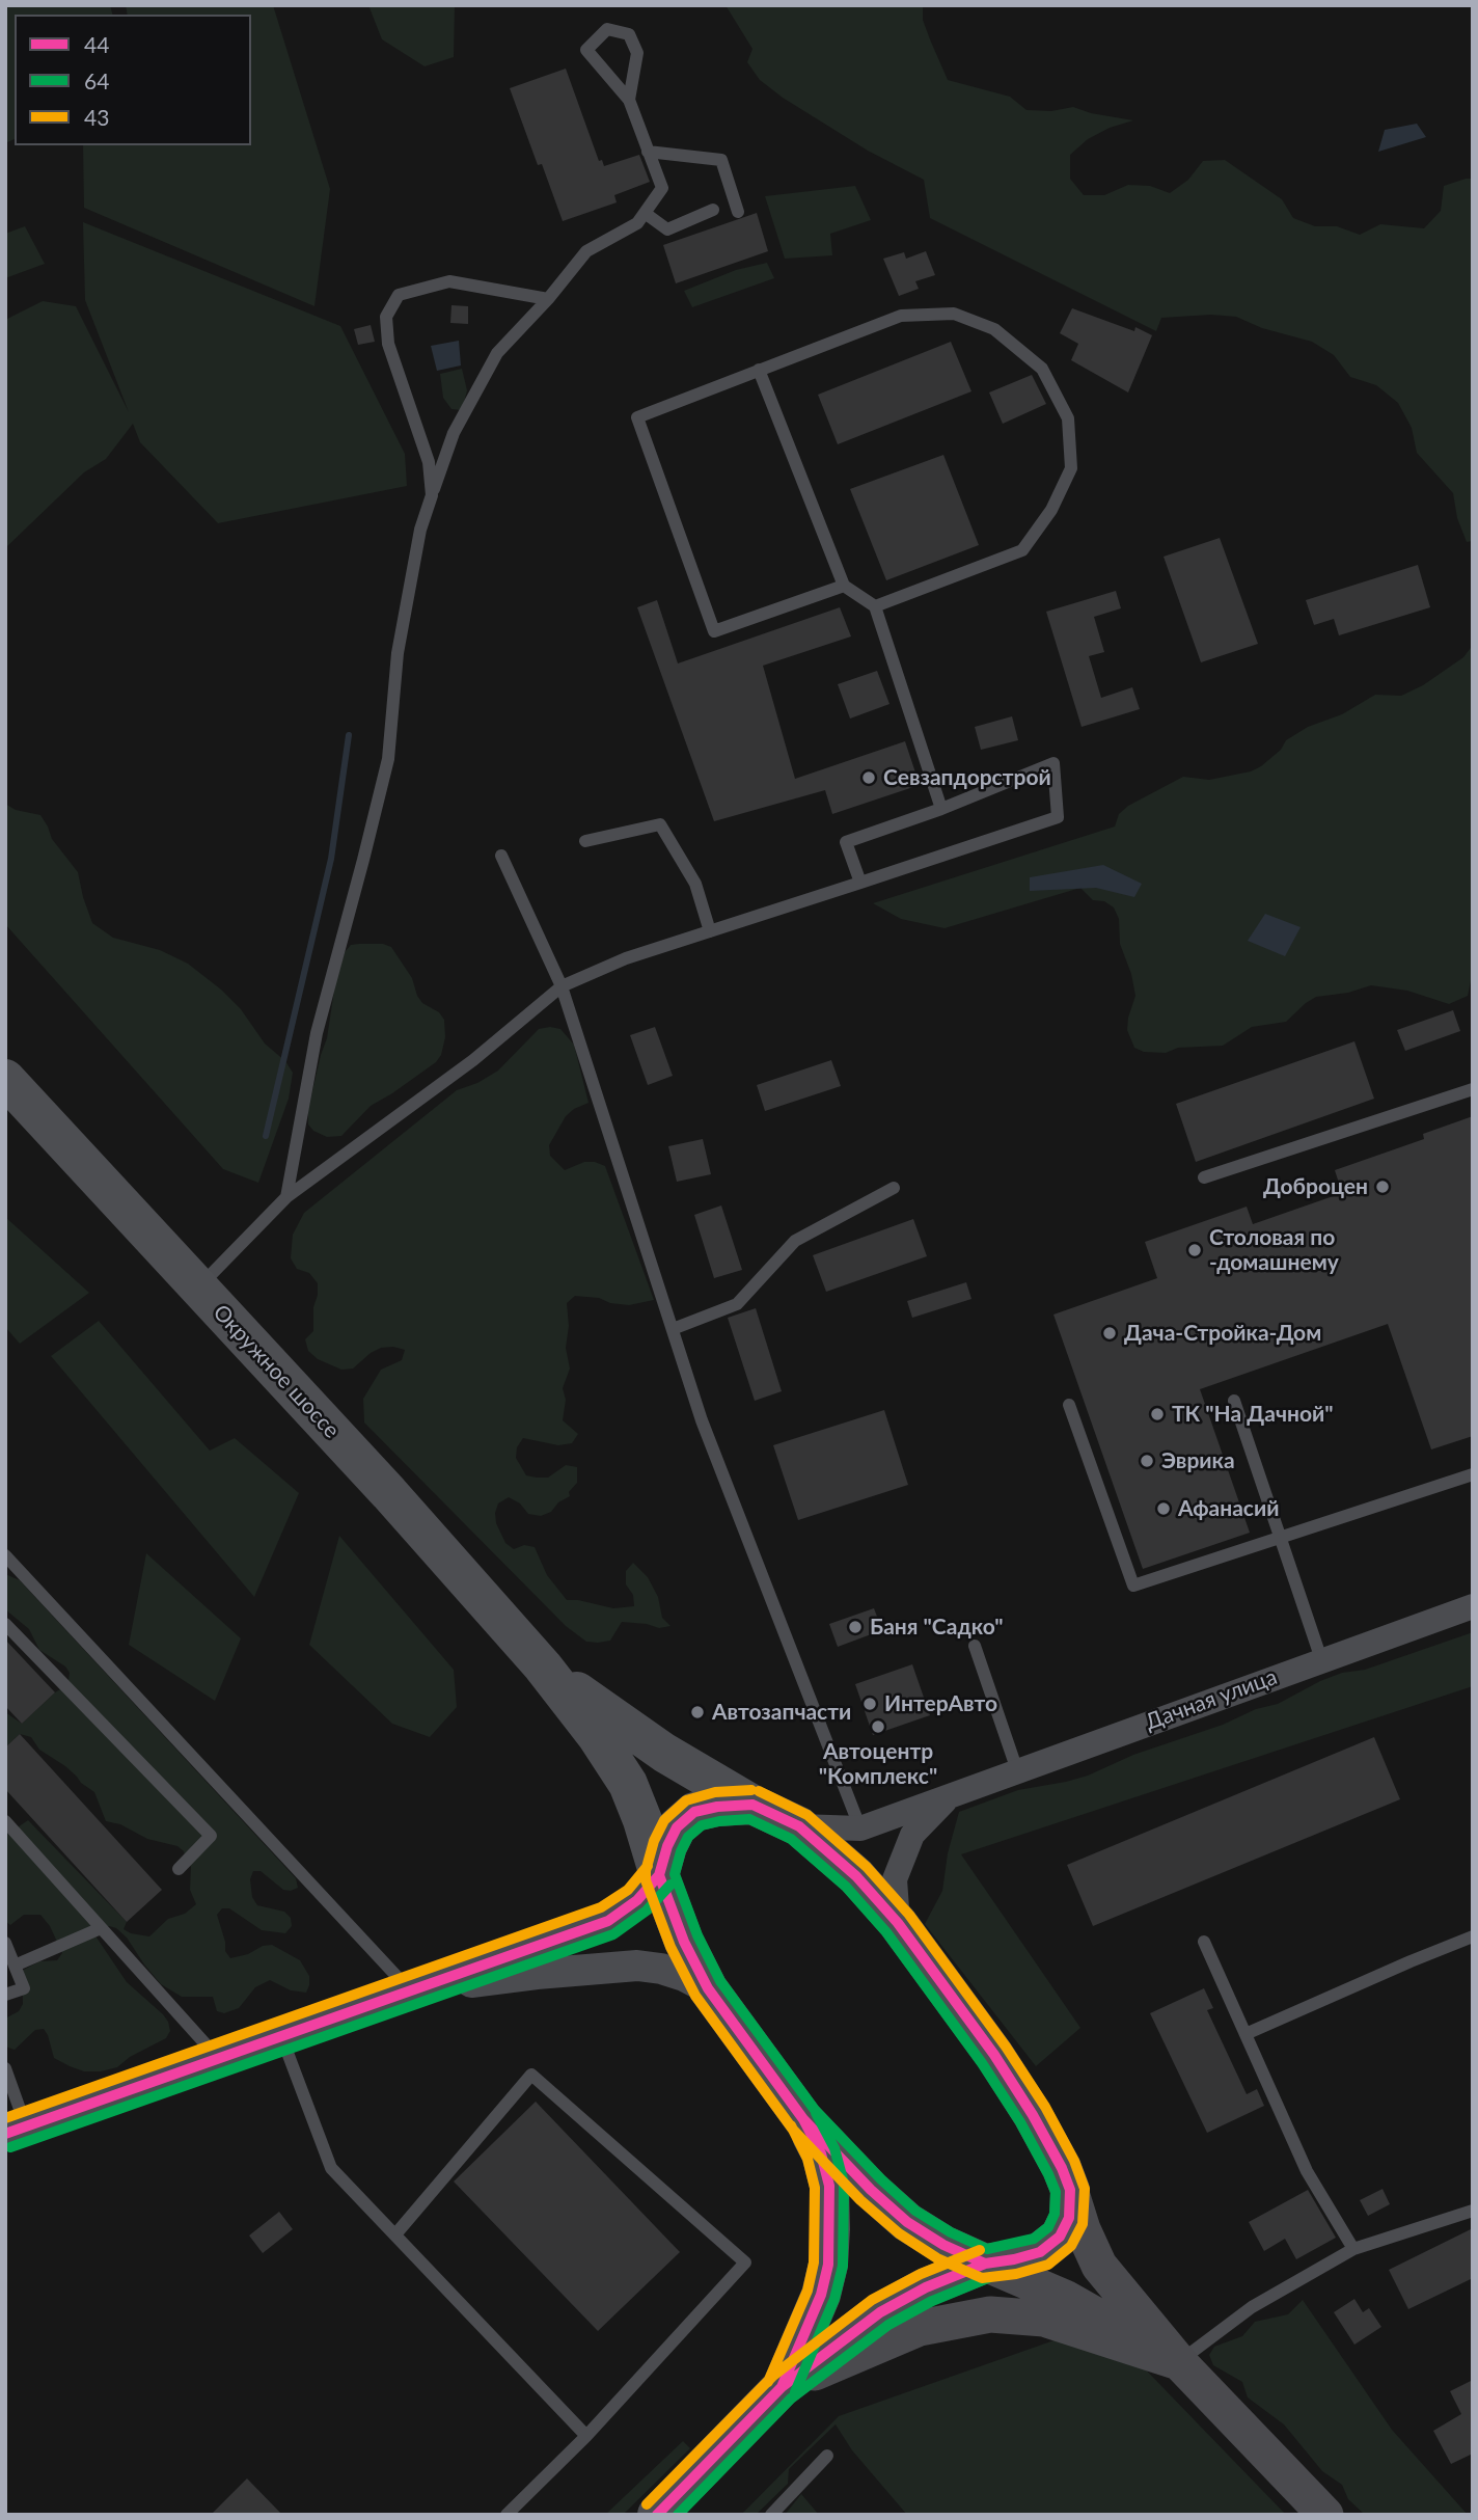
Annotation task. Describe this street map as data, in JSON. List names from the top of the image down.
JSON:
{
  "streets": {
    "main road": ["Окружное шоссе"],
    "street": ["Дачная улица"]
  },
  "crossings": [
    ["Окружное шоссе", "Дачная улица"]
  ],
  "places": [
    "Севзапдорстрой",
    "Доброцен",
    "Столовая по -домашнему",
    "Дача-Стройка-Дом",
    "ТК \"На Дачной\"",
    "Эврика",
    "Афанасий",
    "Баня \"Садко\"",
    "ИнтерАвто",
    "Автозапчасти",
    "Автоцентр \"Комплекс\""
  ],
  "lines": ["transit line 43", "transit line 44", "transit line 64"],
  "legend": ["44", "64", "43"]
}
